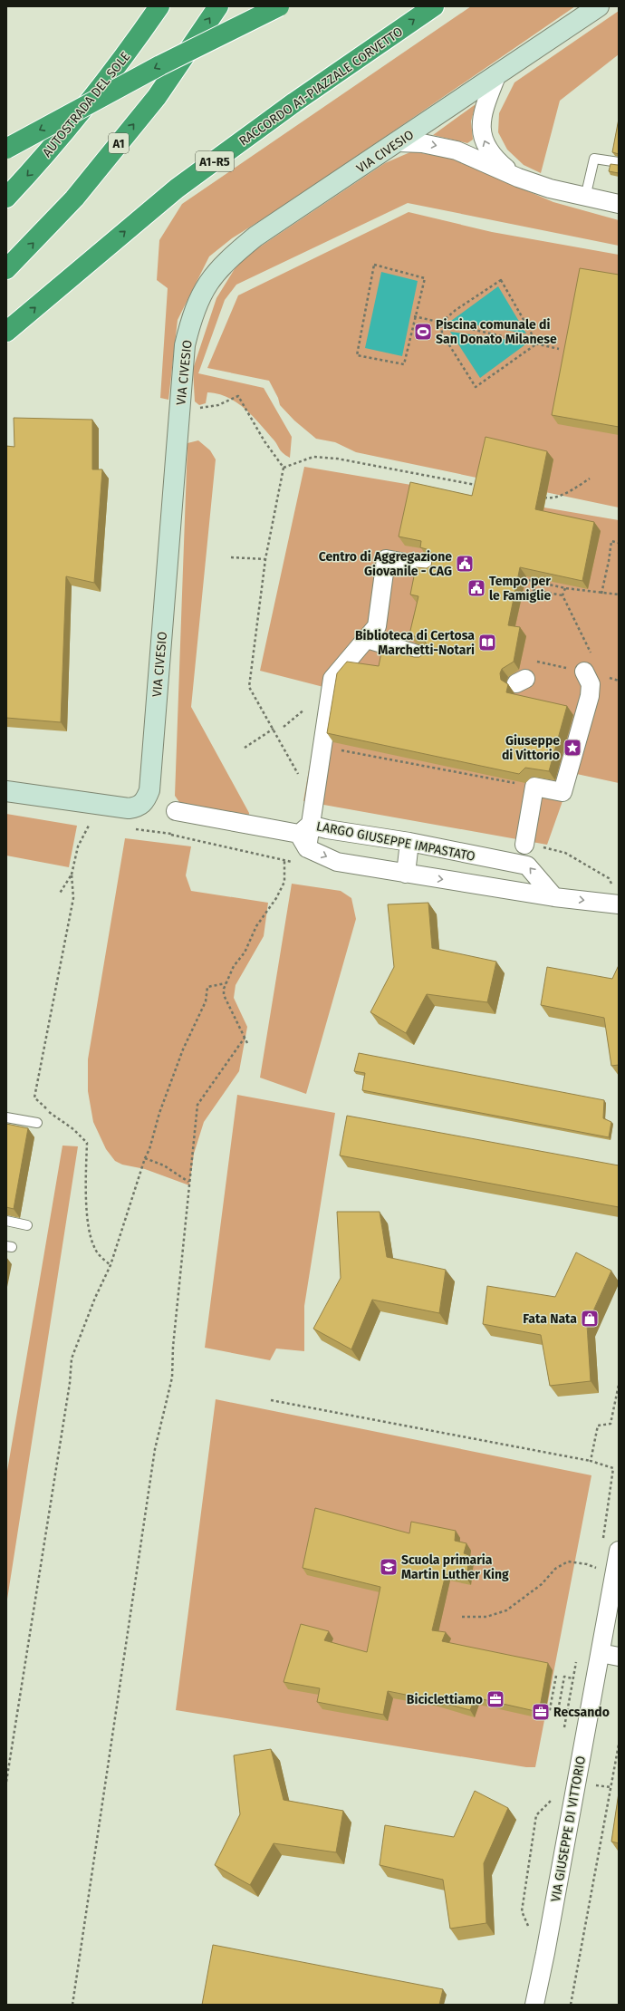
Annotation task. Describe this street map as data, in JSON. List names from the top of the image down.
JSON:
{
  "streets": {
    "highway": [
      "RACCORDO A1-PIAZZALE CORVETTO",
      "AUTOSTRADA DEL SOLE",
      "A1",
      "A1-R5"
    ],
    "street": ["VIA CIVESIO", "LARGO GIUSEPPE IMPASTATO", "VIA GIUSEPPE DI VITTORIO"]
  },
  "places": {
    "sports": ["Piscina comunale di San Donato Milanese"],
    "public building": ["Centro di Aggregazione Giovanile - CAG", "Tempo per le Famiglie"],
    "library": ["Biblioteca di Certosa Marchetti-Notari"],
    "place": ["Giuseppe di Vittorio"],
    "shop": ["Fata Nata"],
    "school or university": ["Scuola primaria Martin Luther King"],
    "office": ["Biciclettiamo", "Recsando"]
  }
}
